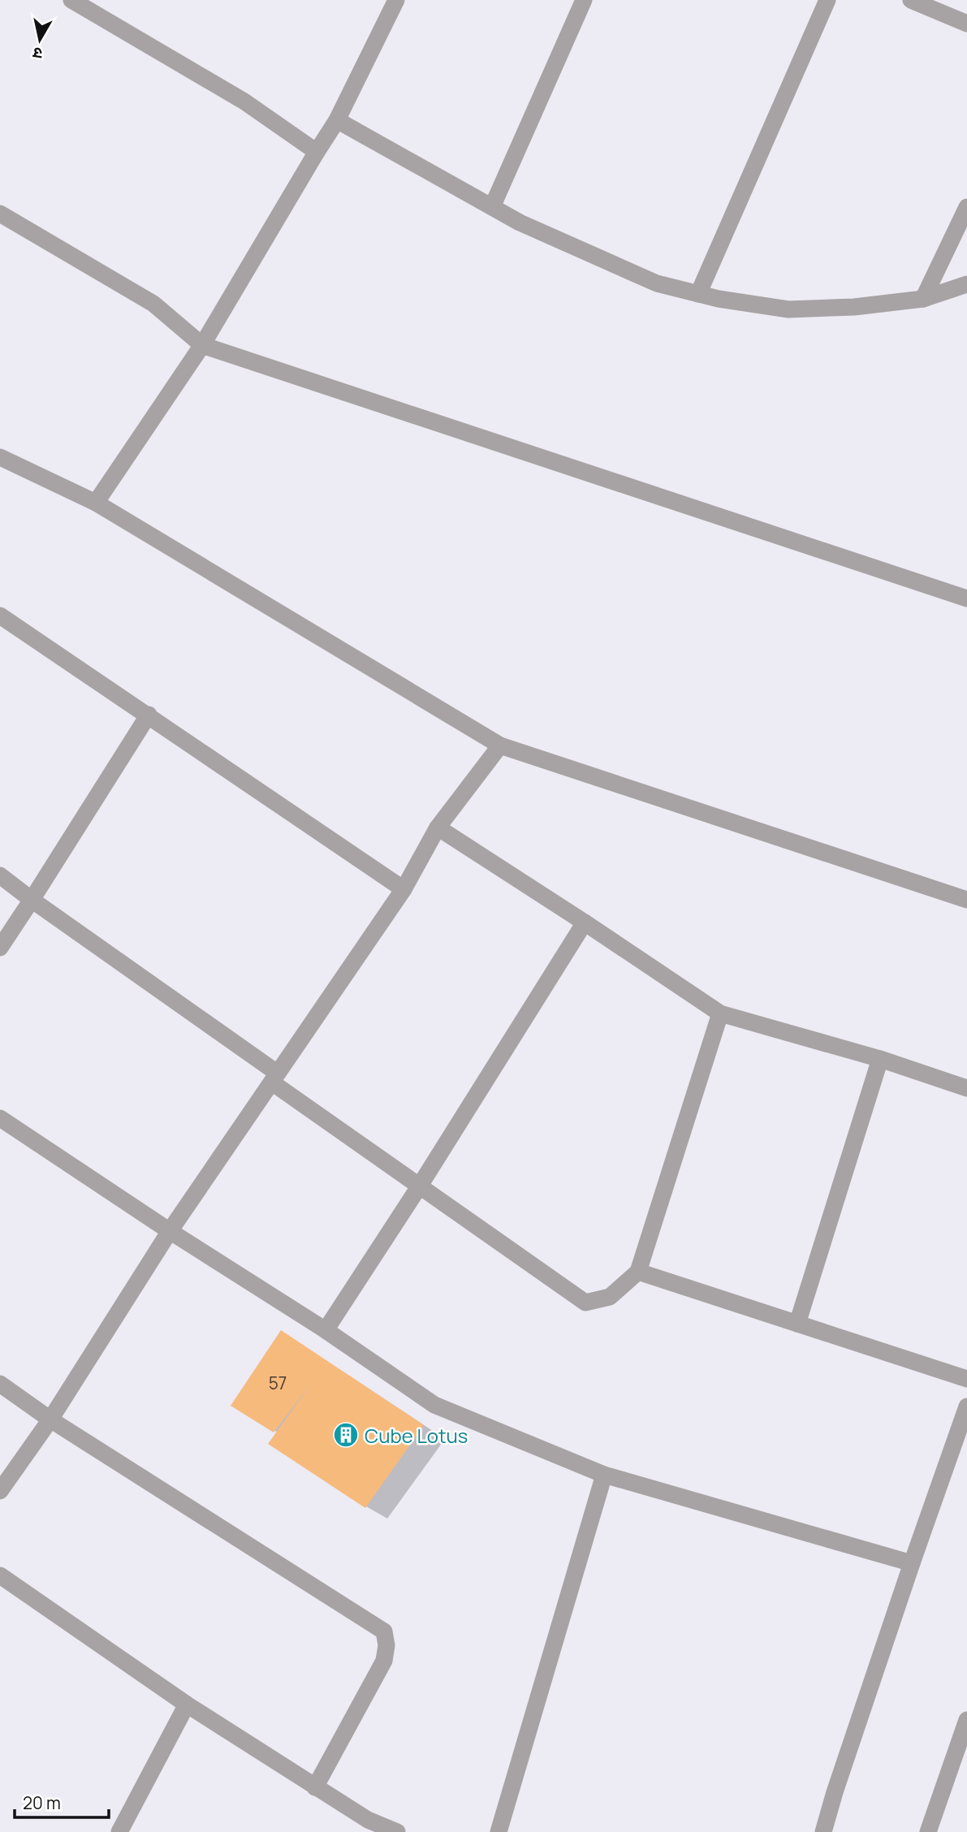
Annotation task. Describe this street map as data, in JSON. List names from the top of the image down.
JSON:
{
  "places": {
    "building": ["Cube Lotus"]
  },
  "house_numbers": ["57"],
  "scale_bar": "20 m",
  "north": "bottom"
}
